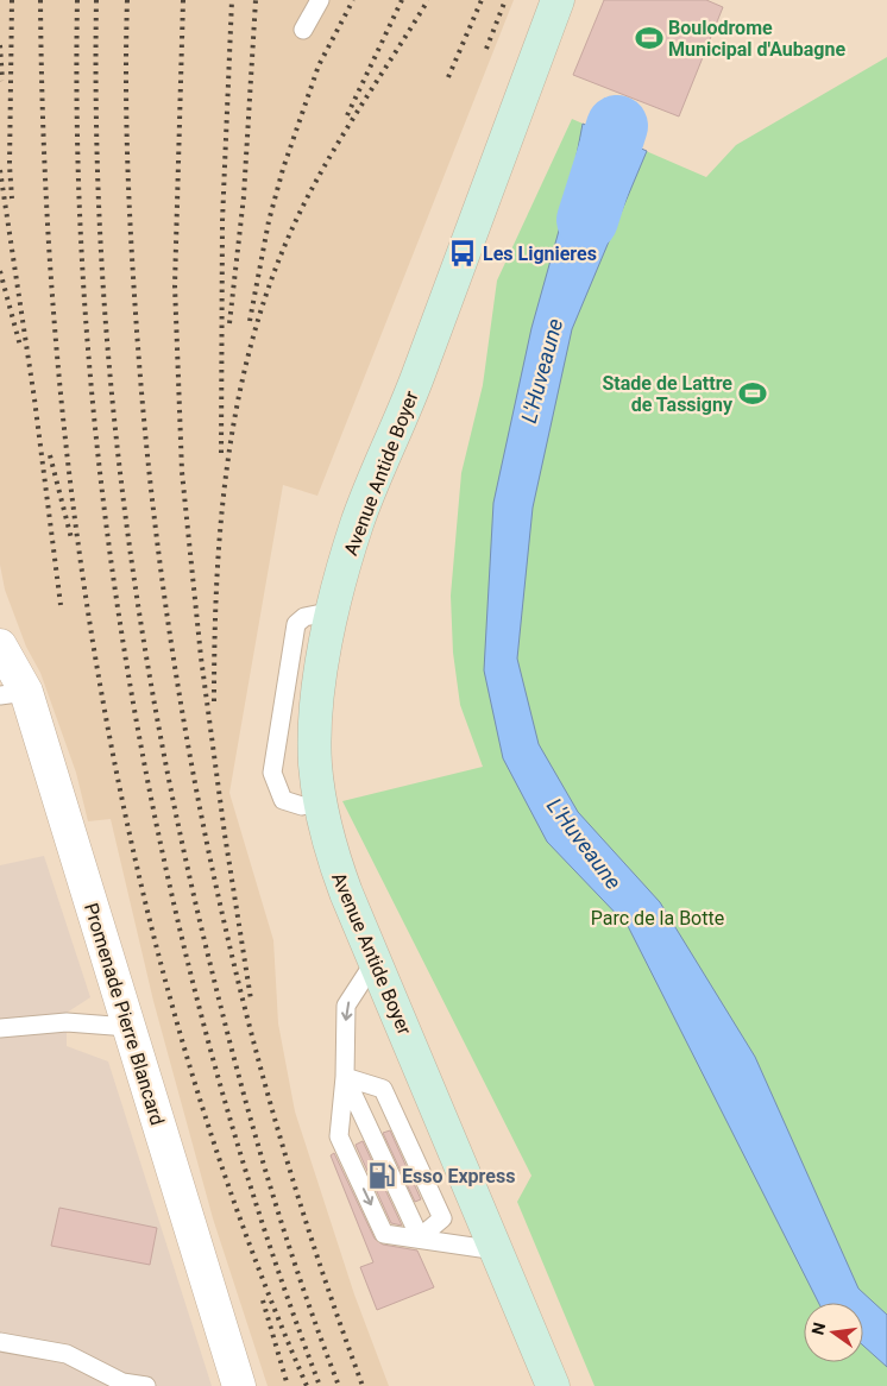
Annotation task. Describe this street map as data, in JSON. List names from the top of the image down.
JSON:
{
  "streets": {
    "main road": ["Avenue Antide Boyer"],
    "street": ["Promenade Pierre Blancard"]
  },
  "water": ["L'Huveaune"],
  "parks": ["Parc de la Botte"],
  "places": {
    "sports": ["Boulodrome Municipal d'Aubagne", "Stade de Lattre de Tassigny"],
    "bus stop": ["Les Lignieres"],
    "fuel station": ["Esso Express"]
  },
  "north": "left"
}
